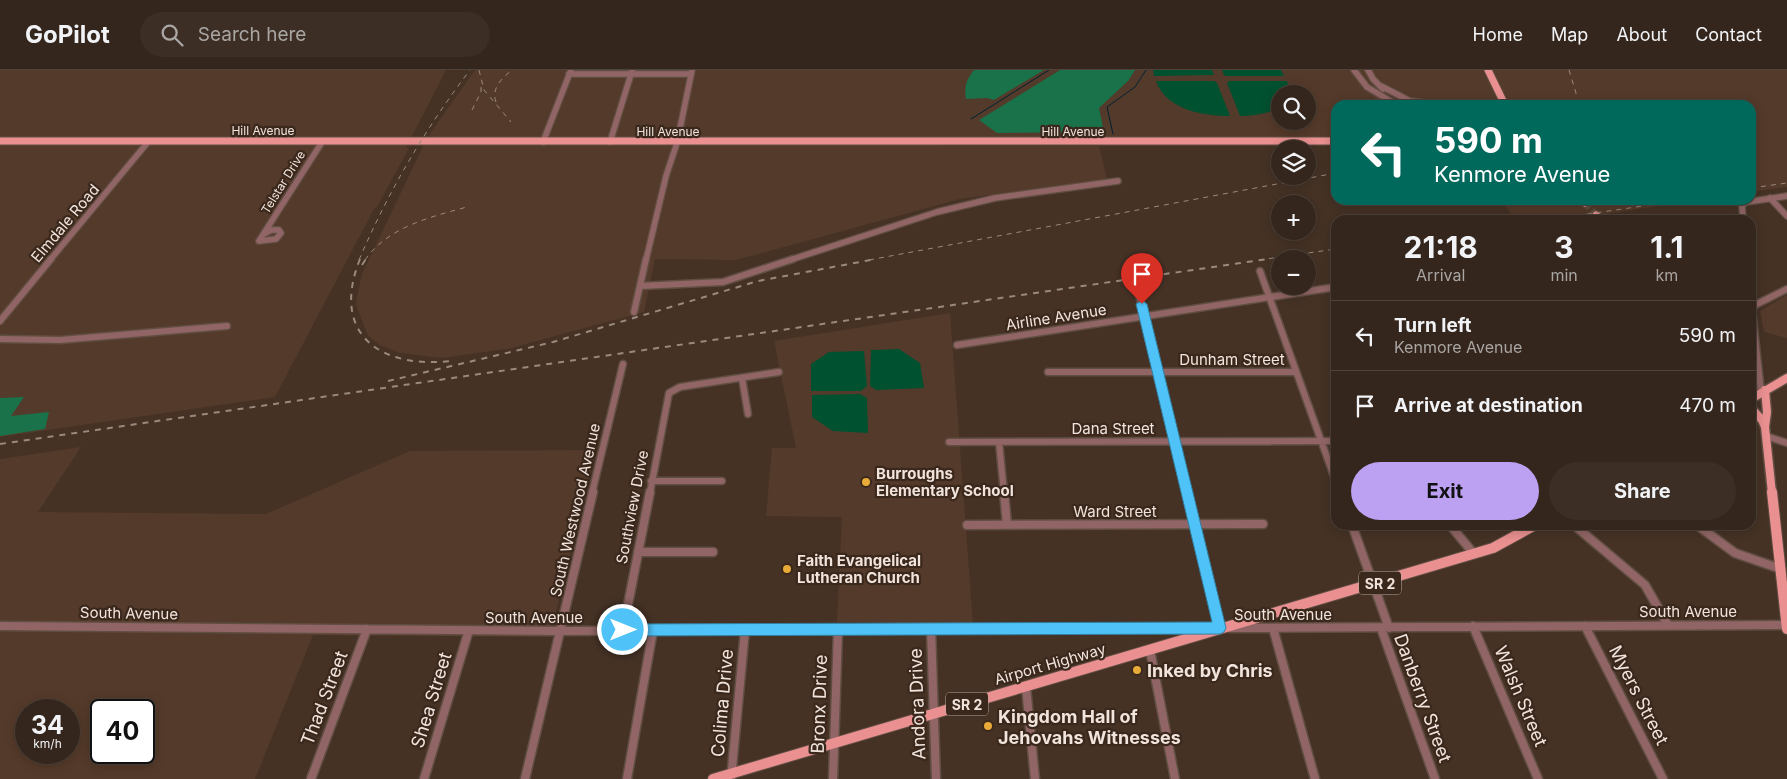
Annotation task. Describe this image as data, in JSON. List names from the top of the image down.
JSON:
{
  "streets": {
    "main road": ["Hill Avenue", "SR 2", "Airport Highway"],
    "street": [
      "Telstar Drive",
      "Elmdale Road",
      "Airline Avenue",
      "Dunham Street",
      "Dana Street",
      "Southview Drive",
      "South Westwood Avenue",
      "Ward Street",
      "South Avenue",
      "Myers Street",
      "Walsh Street",
      "Thad Street",
      "Danberry Street",
      "Shea Street",
      "Colima Drive",
      "Bronx Drive",
      "Andora Drive"
    ]
  },
  "crossings": [
    ["Hill Avenue", "Telstar Drive"],
    ["Hill Avenue", "Elmdale Road"],
    ["Southview Drive", "South Avenue"],
    ["South Westwood Avenue", "South Avenue"],
    ["South Avenue", "Airport Highway"],
    ["South Avenue", "Myers Street"],
    ["South Avenue", "Walsh Street"],
    ["South Avenue", "Thad Street"],
    ["South Avenue", "Danberry Street"],
    ["South Avenue", "Shea Street"],
    ["South Avenue", "Colima Drive"],
    ["South Avenue", "Bronx Drive"],
    ["South Avenue", "Andora Drive"],
    ["Airport Highway", "Danberry Street"],
    ["Airport Highway", "Colima Drive"],
    ["Airport Highway", "Bronx Drive"],
    ["Airport Highway", "Andora Drive"]
  ],
  "places": [
    "Burroughs Elementary School",
    "Faith Evangelical Lutheran Church",
    "Inked by Chris",
    "Kingdom Hall of Jehovahs Witnesses"
  ],
  "page": {
    "header": "GoPilot",
    "search": "Search here",
    "nav": [
      "Home",
      "Map",
      "About",
      "Contact"
    ],
    "map_buttons": ["+", "−"],
    "turn": ["590 m", "Kenmore Avenue"],
    "eta": [
      "21:18",
      "Arrival",
      "3",
      "min",
      "1.1",
      "km"
    ],
    "list": [
      {
        "name": "Turn left",
        "note": "Kenmore Avenue",
        "value": "590 m"
      },
      {
        "name": "Arrive at destination",
        "value": "470 m"
      }
    ],
    "buttons": ["Exit", "Share"],
    "speed": "34 km/h",
    "limit": "40"
  }
}
